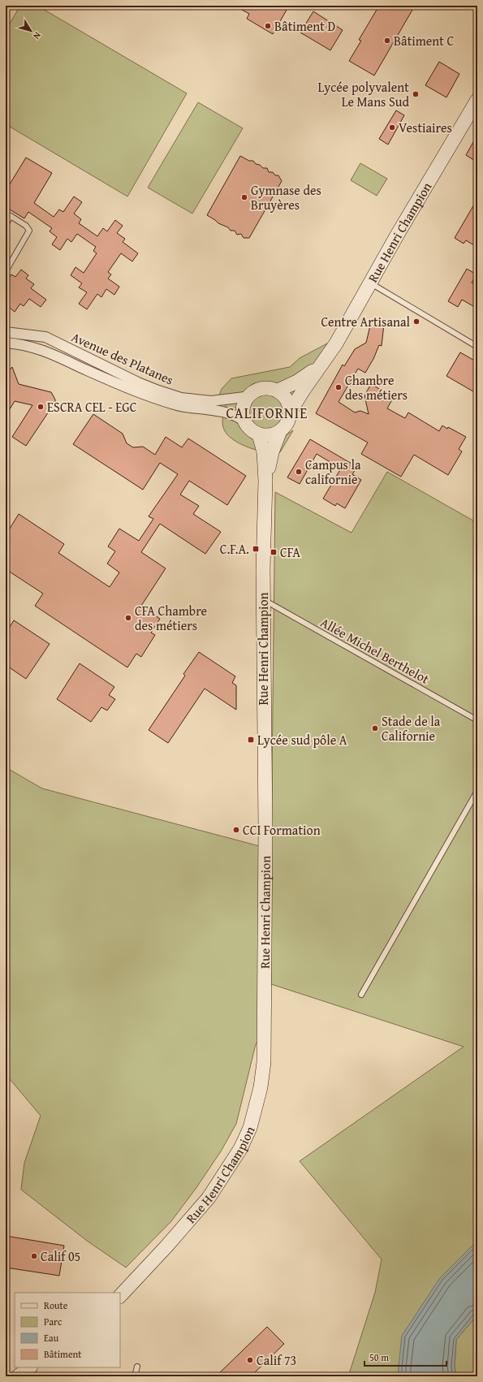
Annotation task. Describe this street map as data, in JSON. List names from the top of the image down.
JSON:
{
  "streets": {
    "street": ["Rue Henri Champion", "Avenue des Platanes"],
    "lane": ["Allée Michel Berthelot"]
  },
  "crossings": [
    ["Rue Henri Champion", "Avenue des Platanes"],
    ["Rue Henri Champion", "Allée Michel Berthelot"]
  ],
  "districts": ["CALIFORNIE"],
  "places": {
    "other": [
      "Bâtiment D",
      "Bâtiment C",
      "Lycée polyvalent Le Mans Sud",
      "Vestiaires",
      "Gymnase des Bruyères",
      "Centre Artisanal",
      "Chambre des métiers",
      "ESCRA CEL - EGC",
      "Campus la californie",
      "CFA Chambre des métiers",
      "Stade de la Californie",
      "CCI Formation",
      "Calif 05",
      "Calif 73"
    ],
    "transit": ["C.F.A.", "CFA", "Lycée sud pôle A"]
  },
  "legend": [
    "Route",
    "Parc",
    "Eau",
    "Bâtiment"
  ],
  "scale_bar": "50 m",
  "north": "bottom right"
}
